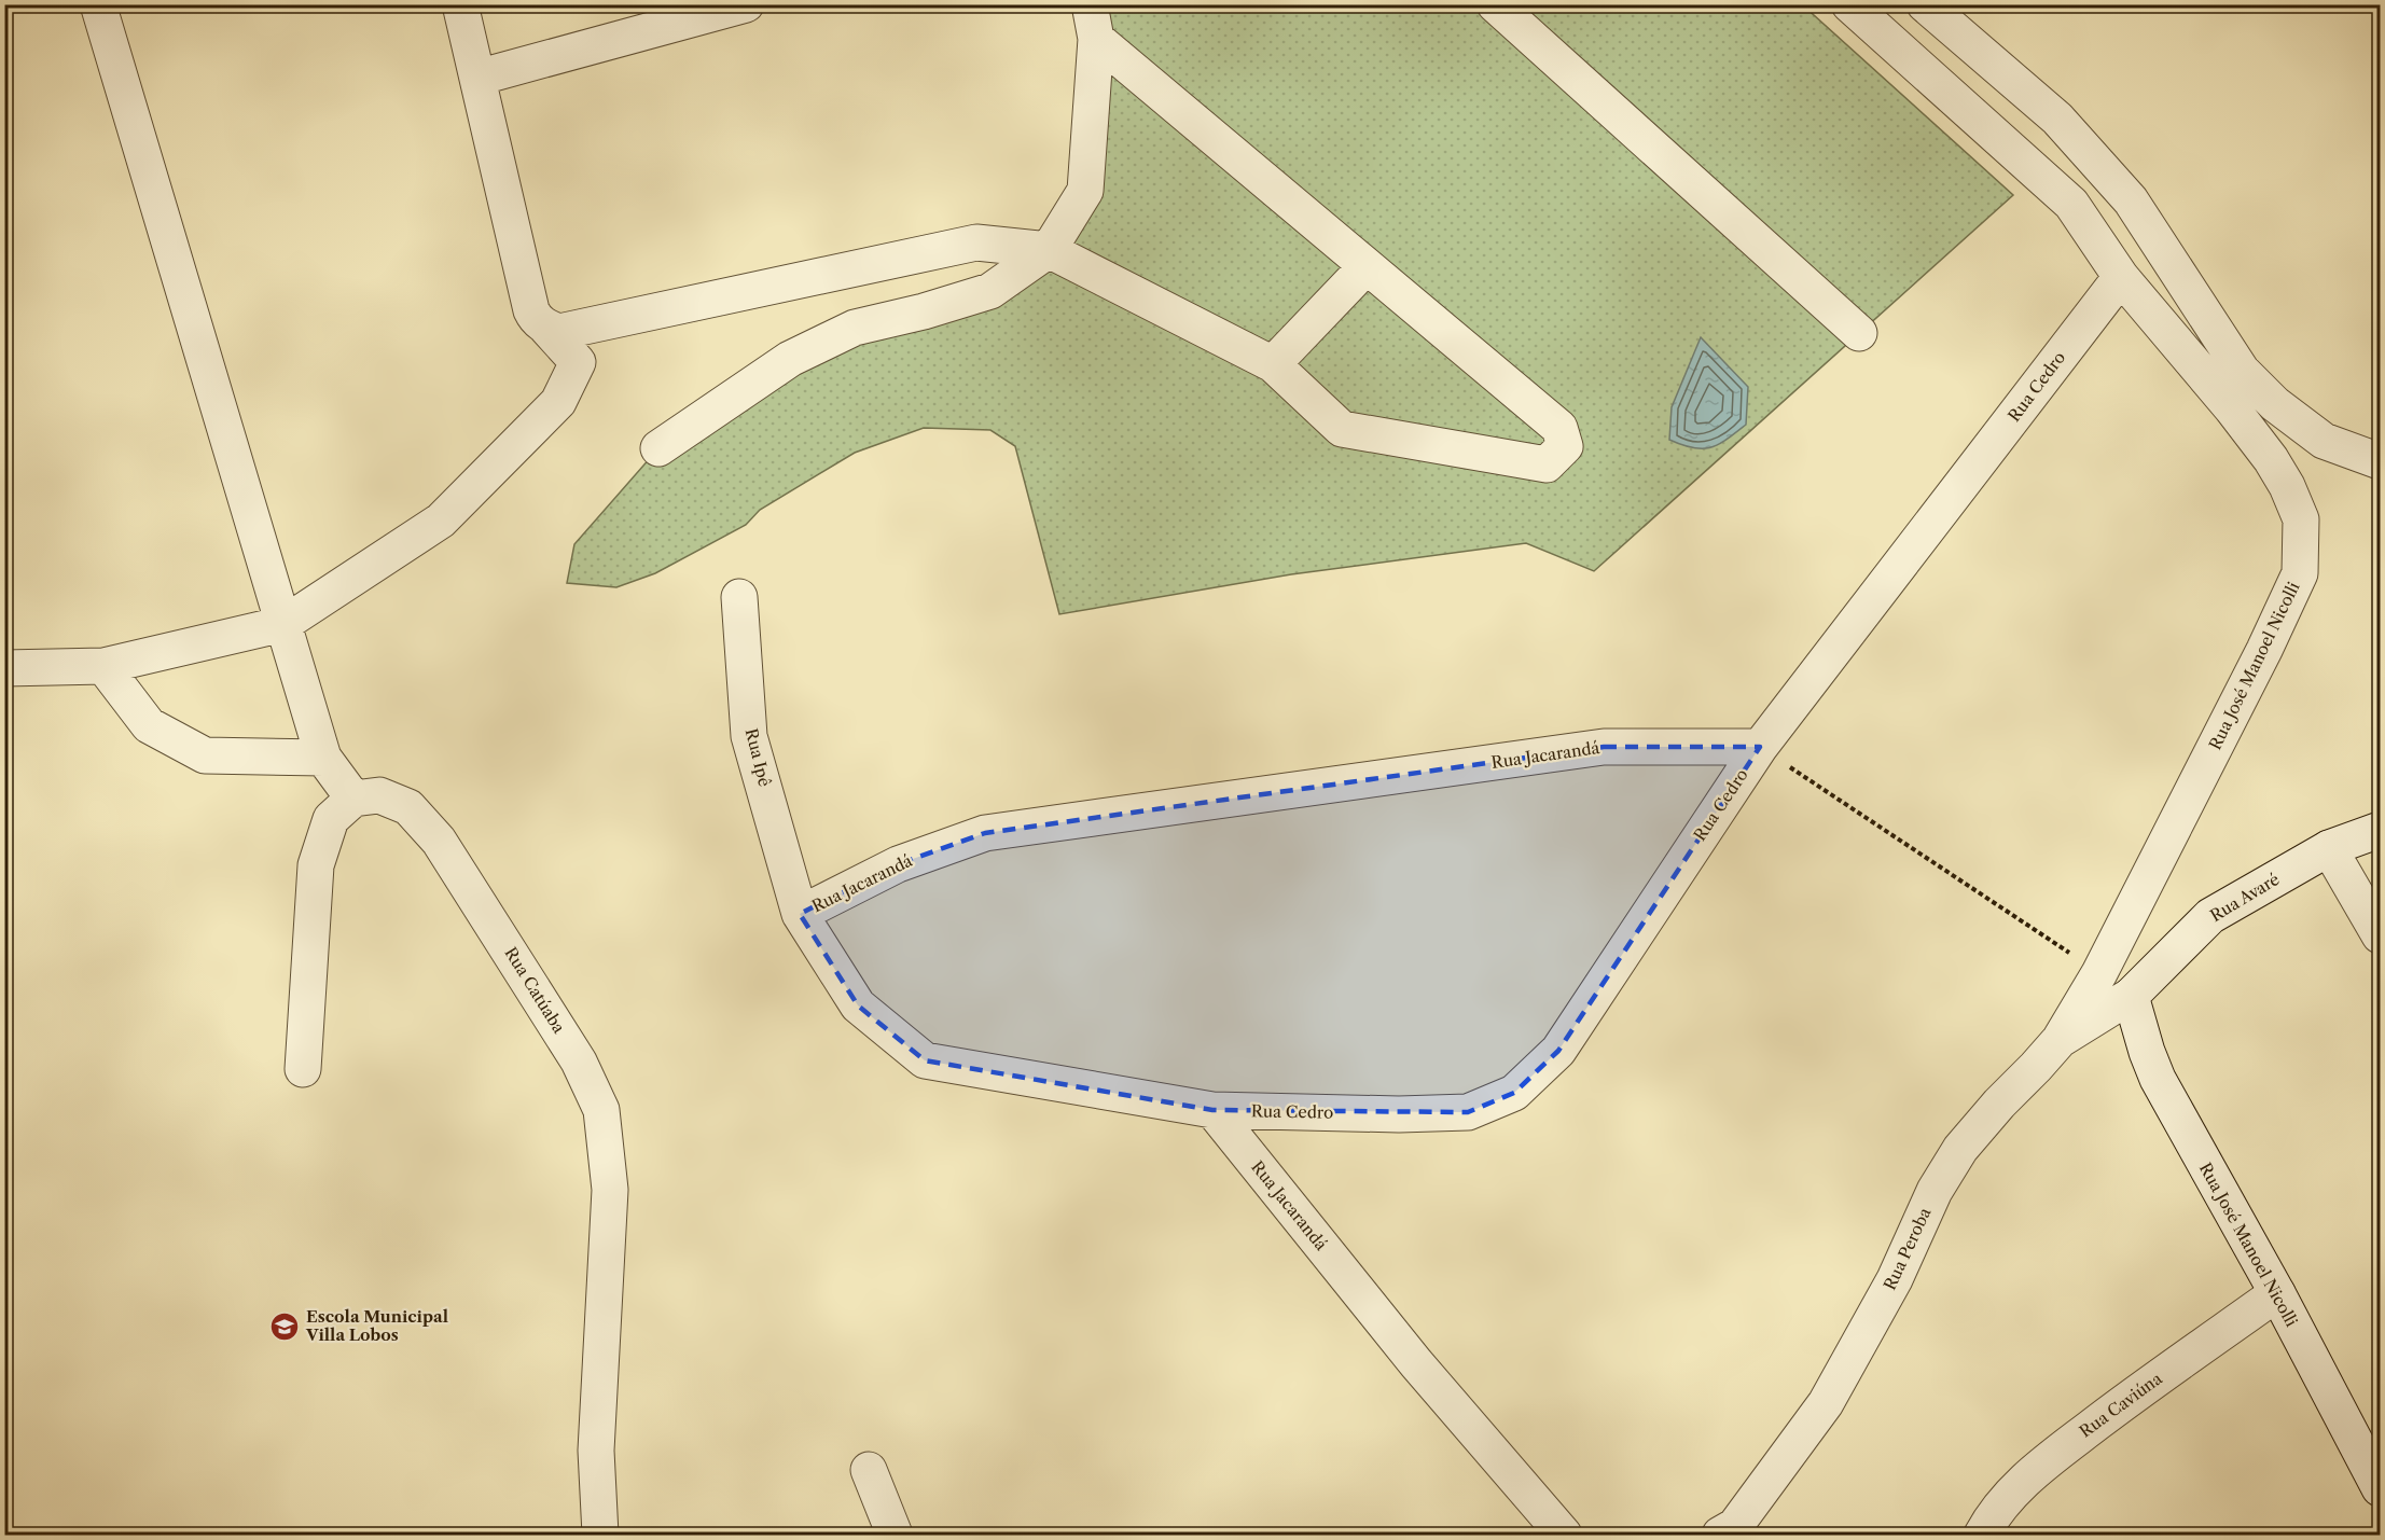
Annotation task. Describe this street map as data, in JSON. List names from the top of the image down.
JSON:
{
  "streets": {
    "street": [
      "Rua Cedro",
      "Rua José Manoel Nicolli",
      "Rua Jacarandá",
      "Rua Ipê",
      "Rua Avaré",
      "Rua Catúaba",
      "Rua Peroba",
      "Rua Caviúna"
    ]
  },
  "crossings": [
    ["Rua Cedro", "Rua José Manoel Nicolli"],
    ["Rua Cedro", "Rua Jacarandá"],
    ["Rua José Manoel Nicolli", "Rua Avaré"],
    ["Rua José Manoel Nicolli", "Rua Peroba"],
    ["Rua José Manoel Nicolli", "Rua Caviúna"],
    ["Rua Jacarandá", "Rua Ipê"],
    ["Rua Avaré", "Rua Peroba"]
  ],
  "places": {
    "school or university": ["Escola Municipal Villa Lobos"]
  }
}
